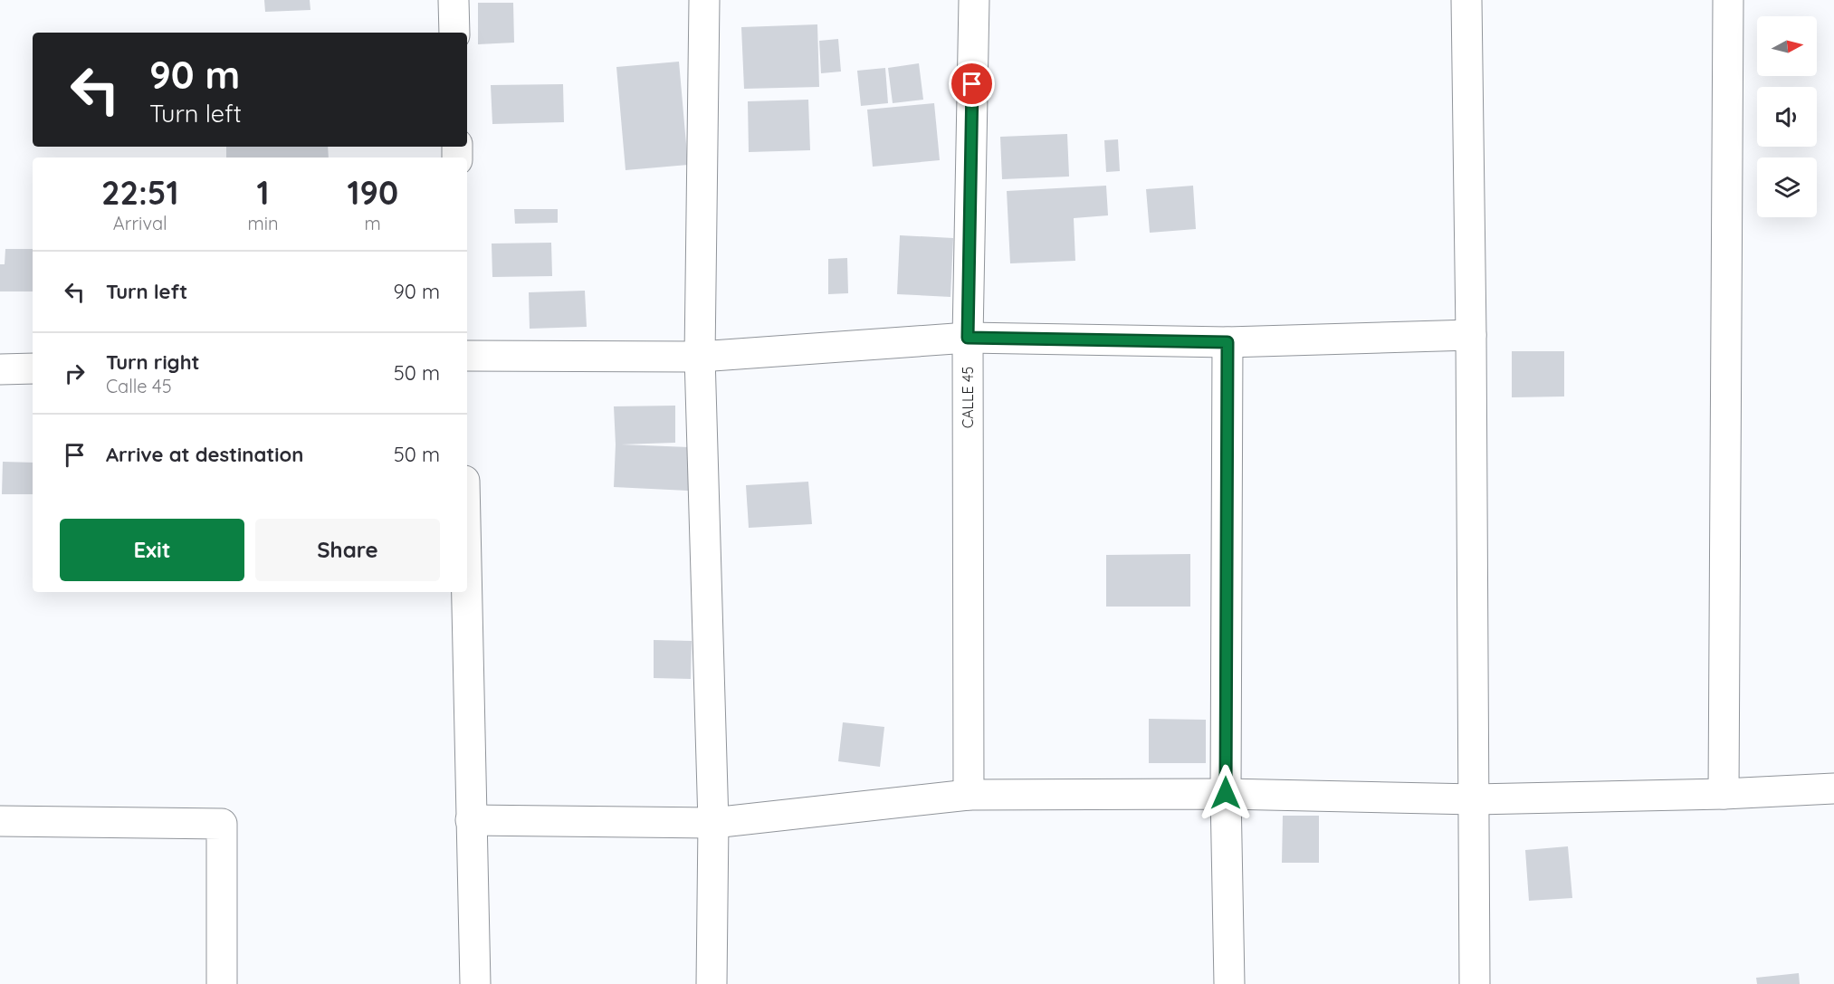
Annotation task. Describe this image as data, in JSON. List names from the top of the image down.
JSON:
{
  "streets": {
    "street": ["CALLE 45"]
  },
  "north": "right",
  "page": {
    "turn": ["90 m", "Turn left"],
    "eta": [
      "22:51",
      "Arrival",
      "1",
      "min",
      "190",
      "m"
    ],
    "list": [
      {
        "name": "Turn left",
        "value": "90 m"
      },
      {
        "name": "Turn right",
        "note": "Calle 45",
        "value": "50 m"
      },
      {
        "name": "Arrive at destination",
        "value": "50 m"
      }
    ],
    "buttons": ["Exit", "Share"]
  }
}
